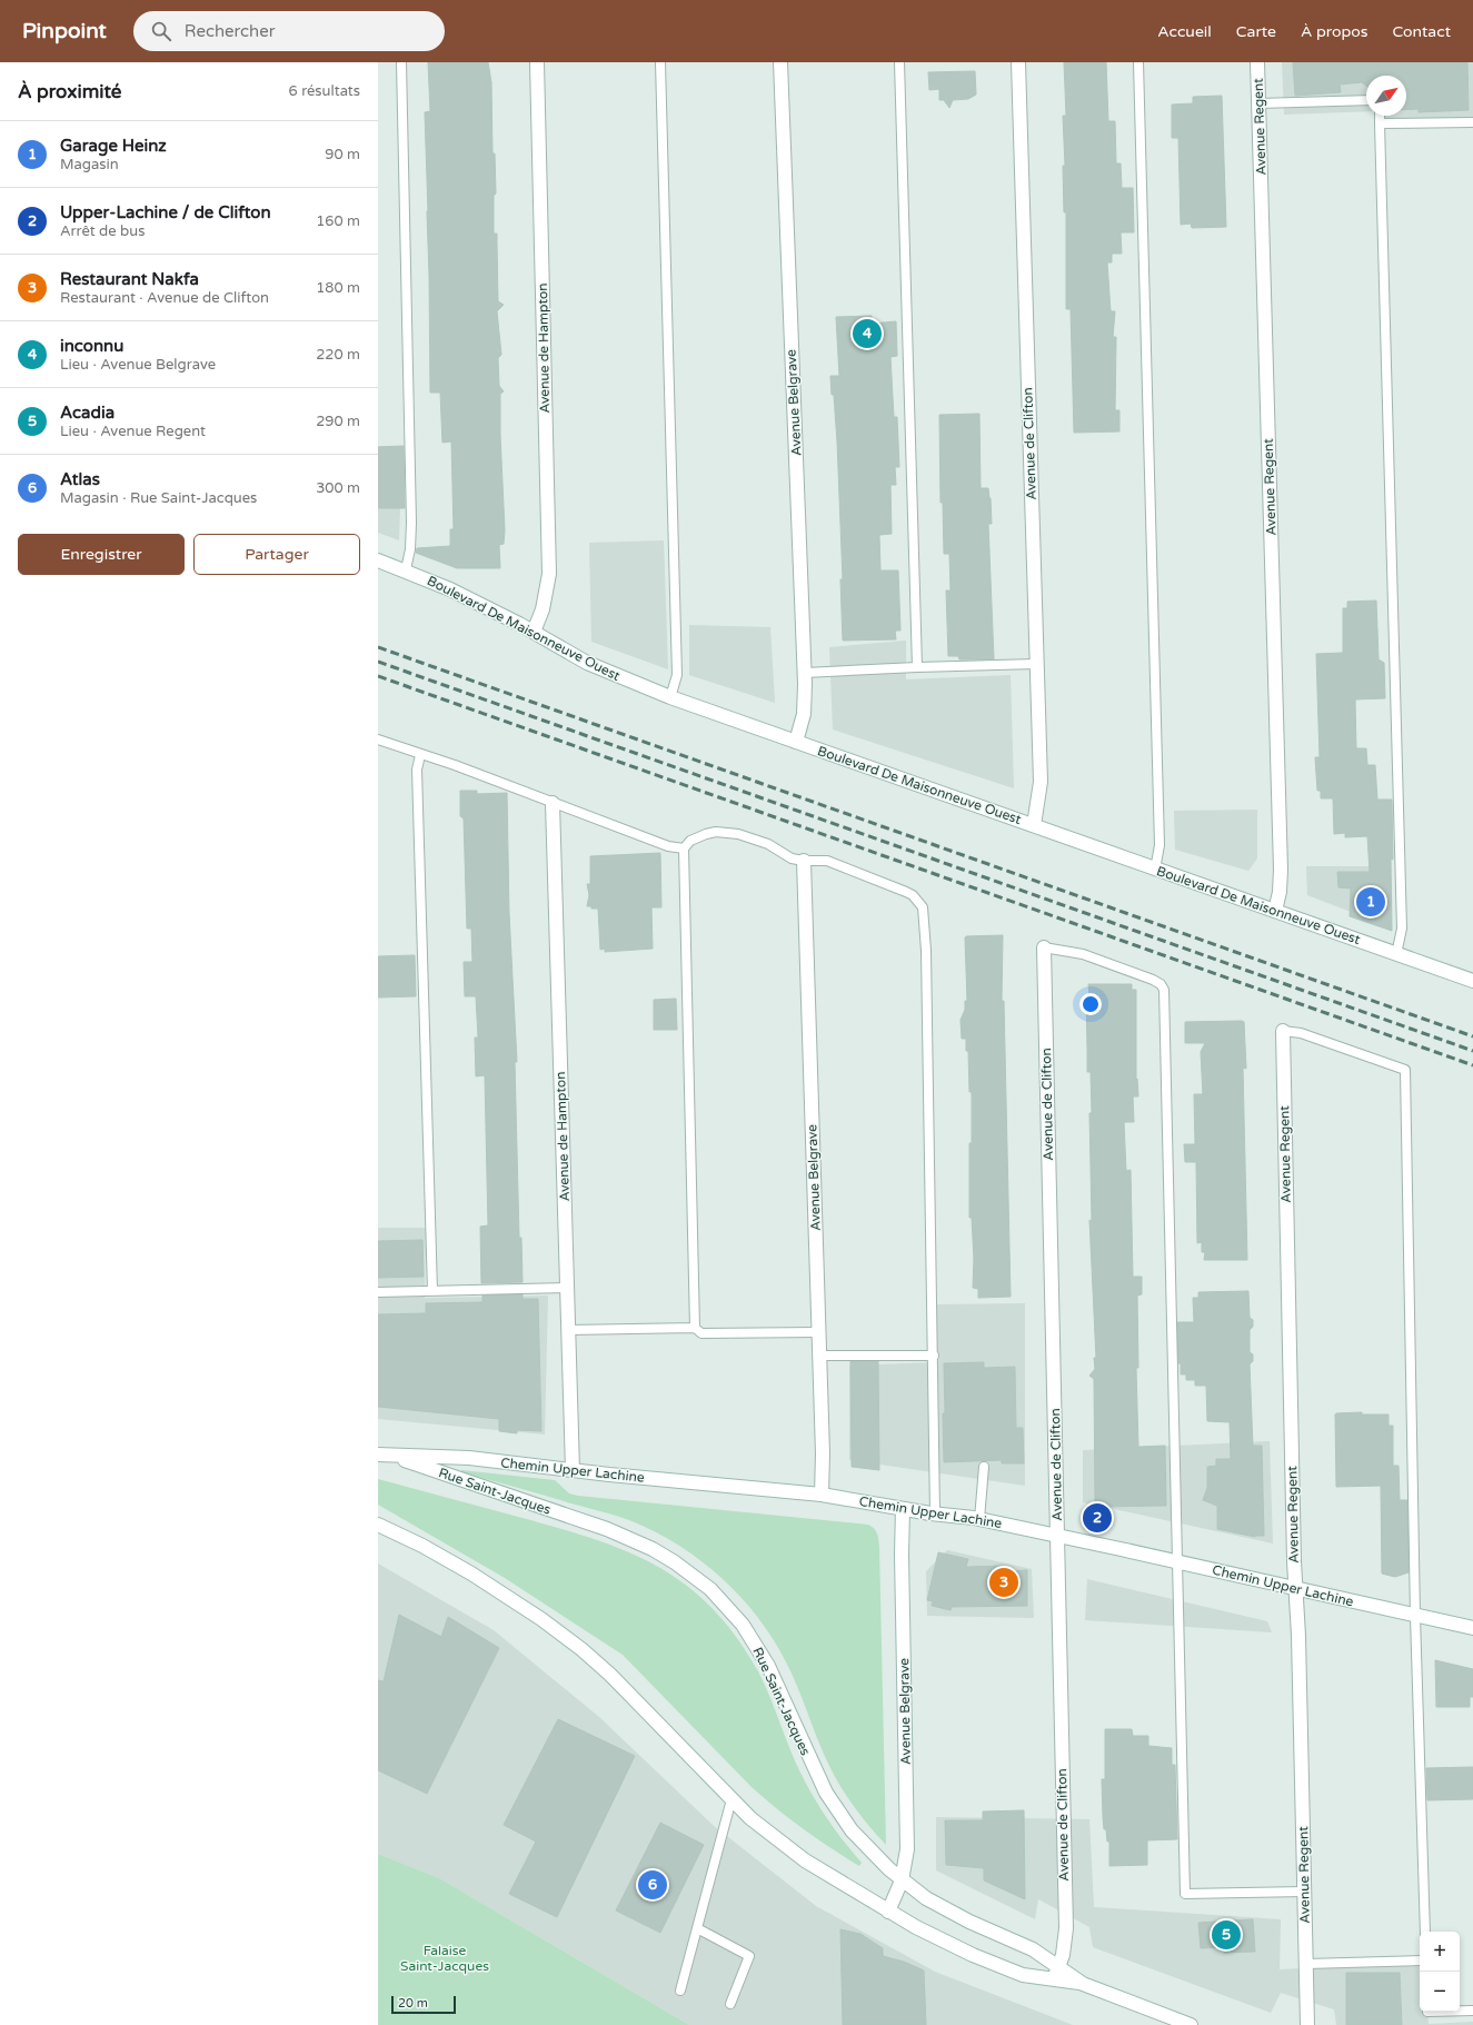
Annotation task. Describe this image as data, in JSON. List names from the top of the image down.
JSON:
{
  "streets": {
    "street": [
      "Avenue Regent",
      "Avenue de Hampton",
      "Avenue Belgrave",
      "Avenue de Clifton",
      "Boulevard De Maisonneuve Ouest",
      "Chemin Upper Lachine",
      "Rue Saint-Jacques"
    ]
  },
  "crossings": [
    ["Avenue Regent", "Boulevard De Maisonneuve Ouest"],
    ["Avenue Regent", "Chemin Upper Lachine"],
    ["Avenue de Hampton", "Boulevard De Maisonneuve Ouest"],
    ["Avenue de Hampton", "Chemin Upper Lachine"],
    ["Avenue Belgrave", "Boulevard De Maisonneuve Ouest"],
    ["Avenue Belgrave", "Chemin Upper Lachine"],
    ["Avenue Belgrave", "Rue Saint-Jacques"],
    ["Avenue de Clifton", "Boulevard De Maisonneuve Ouest"],
    ["Avenue de Clifton", "Chemin Upper Lachine"],
    ["Avenue de Clifton", "Rue Saint-Jacques"],
    ["Chemin Upper Lachine", "Rue Saint-Jacques"]
  ],
  "parks": ["Falaise Saint-Jacques"],
  "scale_bar": "20 m",
  "north": "top right",
  "page": {
    "header": "Pinpoint",
    "search": "Rechercher",
    "nav": [
      "Accueil",
      "Carte",
      "À propos",
      "Contact"
    ],
    "heading": ["À proximité", "6 résultats"],
    "list": [
      {
        "mark": "1",
        "name": "Garage Heinz",
        "note": "Magasin",
        "value": "90 m"
      },
      {
        "mark": "2",
        "name": "Upper-Lachine / de Clifton",
        "note": "Arrêt de bus",
        "value": "160 m"
      },
      {
        "mark": "3",
        "name": "Restaurant Nakfa",
        "note": "Restaurant · Avenue de Clifton",
        "value": "180 m"
      },
      {
        "mark": "4",
        "name": "inconnu",
        "note": "Lieu · Avenue Belgrave",
        "value": "220 m"
      },
      {
        "mark": "5",
        "name": "Acadia",
        "note": "Lieu · Avenue Regent",
        "value": "290 m"
      },
      {
        "mark": "6",
        "name": "Atlas",
        "note": "Magasin · Rue Saint-Jacques",
        "value": "300 m"
      }
    ],
    "pins": [
      "4",
      "1",
      "2",
      "3",
      "6",
      "5"
    ],
    "buttons": ["Enregistrer", "Partager"],
    "map_buttons": ["+", "−"],
    "scale": "20 m"
  }
}
